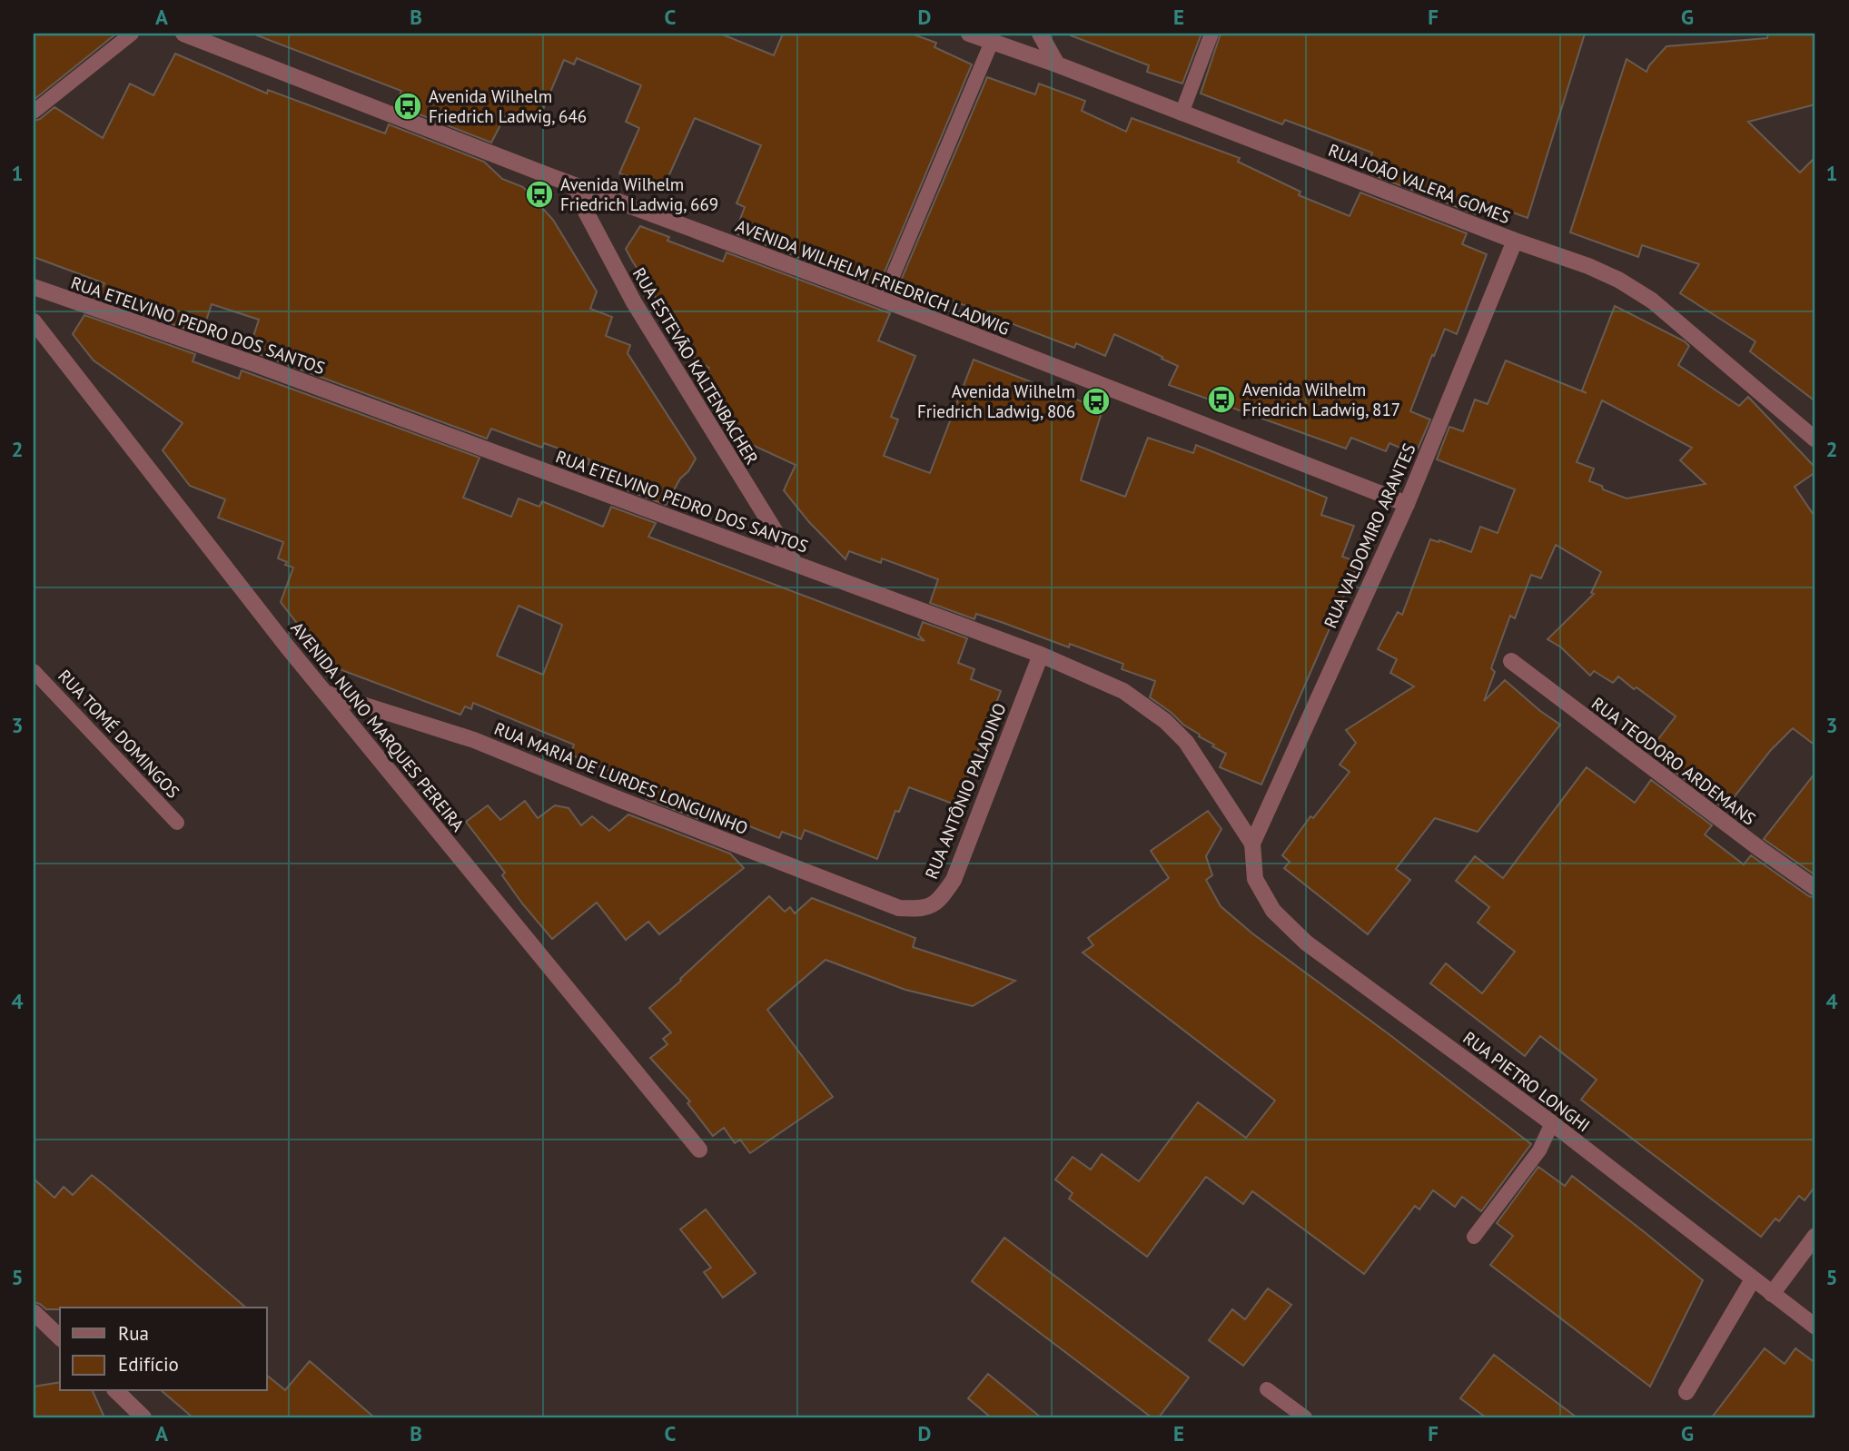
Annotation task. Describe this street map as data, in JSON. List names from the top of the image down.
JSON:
{
  "streets": {
    "street": [
      "RUA JOÃO VALERA GOMES",
      "AVENIDA WILHELM FRIEDRICH LADWIG",
      "RUA ETELVINO PEDRO DOS SANTOS",
      "RUA ESTEVÃO KALTENBACHER",
      "RUA VALDOMIRO ARANTES",
      "AVENIDA NUNO MARQUES PEREIRA",
      "RUA TEODORO ARDEMANS",
      "RUA MARIA DE LURDES LONGUINHO",
      "RUA ANTÔNIO PALADINO",
      "RUA PIETRO LONGHI"
    ],
    "lane": ["RUA TOMÉ DOMINGOS"]
  },
  "crossings": [
    ["RUA JOÃO VALERA GOMES", "RUA VALDOMIRO ARANTES"],
    ["AVENIDA WILHELM FRIEDRICH LADWIG", "RUA ESTEVÃO KALTENBACHER"],
    ["AVENIDA WILHELM FRIEDRICH LADWIG", "RUA VALDOMIRO ARANTES"],
    ["RUA ETELVINO PEDRO DOS SANTOS", "RUA ESTEVÃO KALTENBACHER"],
    ["RUA ETELVINO PEDRO DOS SANTOS", "RUA VALDOMIRO ARANTES"],
    ["RUA ETELVINO PEDRO DOS SANTOS", "RUA ANTÔNIO PALADINO"],
    ["RUA ETELVINO PEDRO DOS SANTOS", "RUA PIETRO LONGHI"],
    ["RUA VALDOMIRO ARANTES", "RUA PIETRO LONGHI"],
    ["AVENIDA NUNO MARQUES PEREIRA", "RUA MARIA DE LURDES LONGUINHO"],
    ["RUA MARIA DE LURDES LONGUINHO", "RUA ANTÔNIO PALADINO"]
  ],
  "places": {
    "bus stop": [
      "Avenida Wilhelm Friedrich Ladwig, 646",
      "Avenida Wilhelm Friedrich Ladwig, 669",
      "Avenida Wilhelm Friedrich Ladwig, 817",
      "Avenida Wilhelm Friedrich Ladwig, 806"
    ]
  },
  "legend": ["Rua", "Edifício"],
  "grid": {
    "columns": [
      "A",
      "B",
      "C",
      "D",
      "E",
      "F",
      "G"
    ],
    "rows": [
      "1",
      "2",
      "3",
      "4",
      "5"
    ]
  }
}
